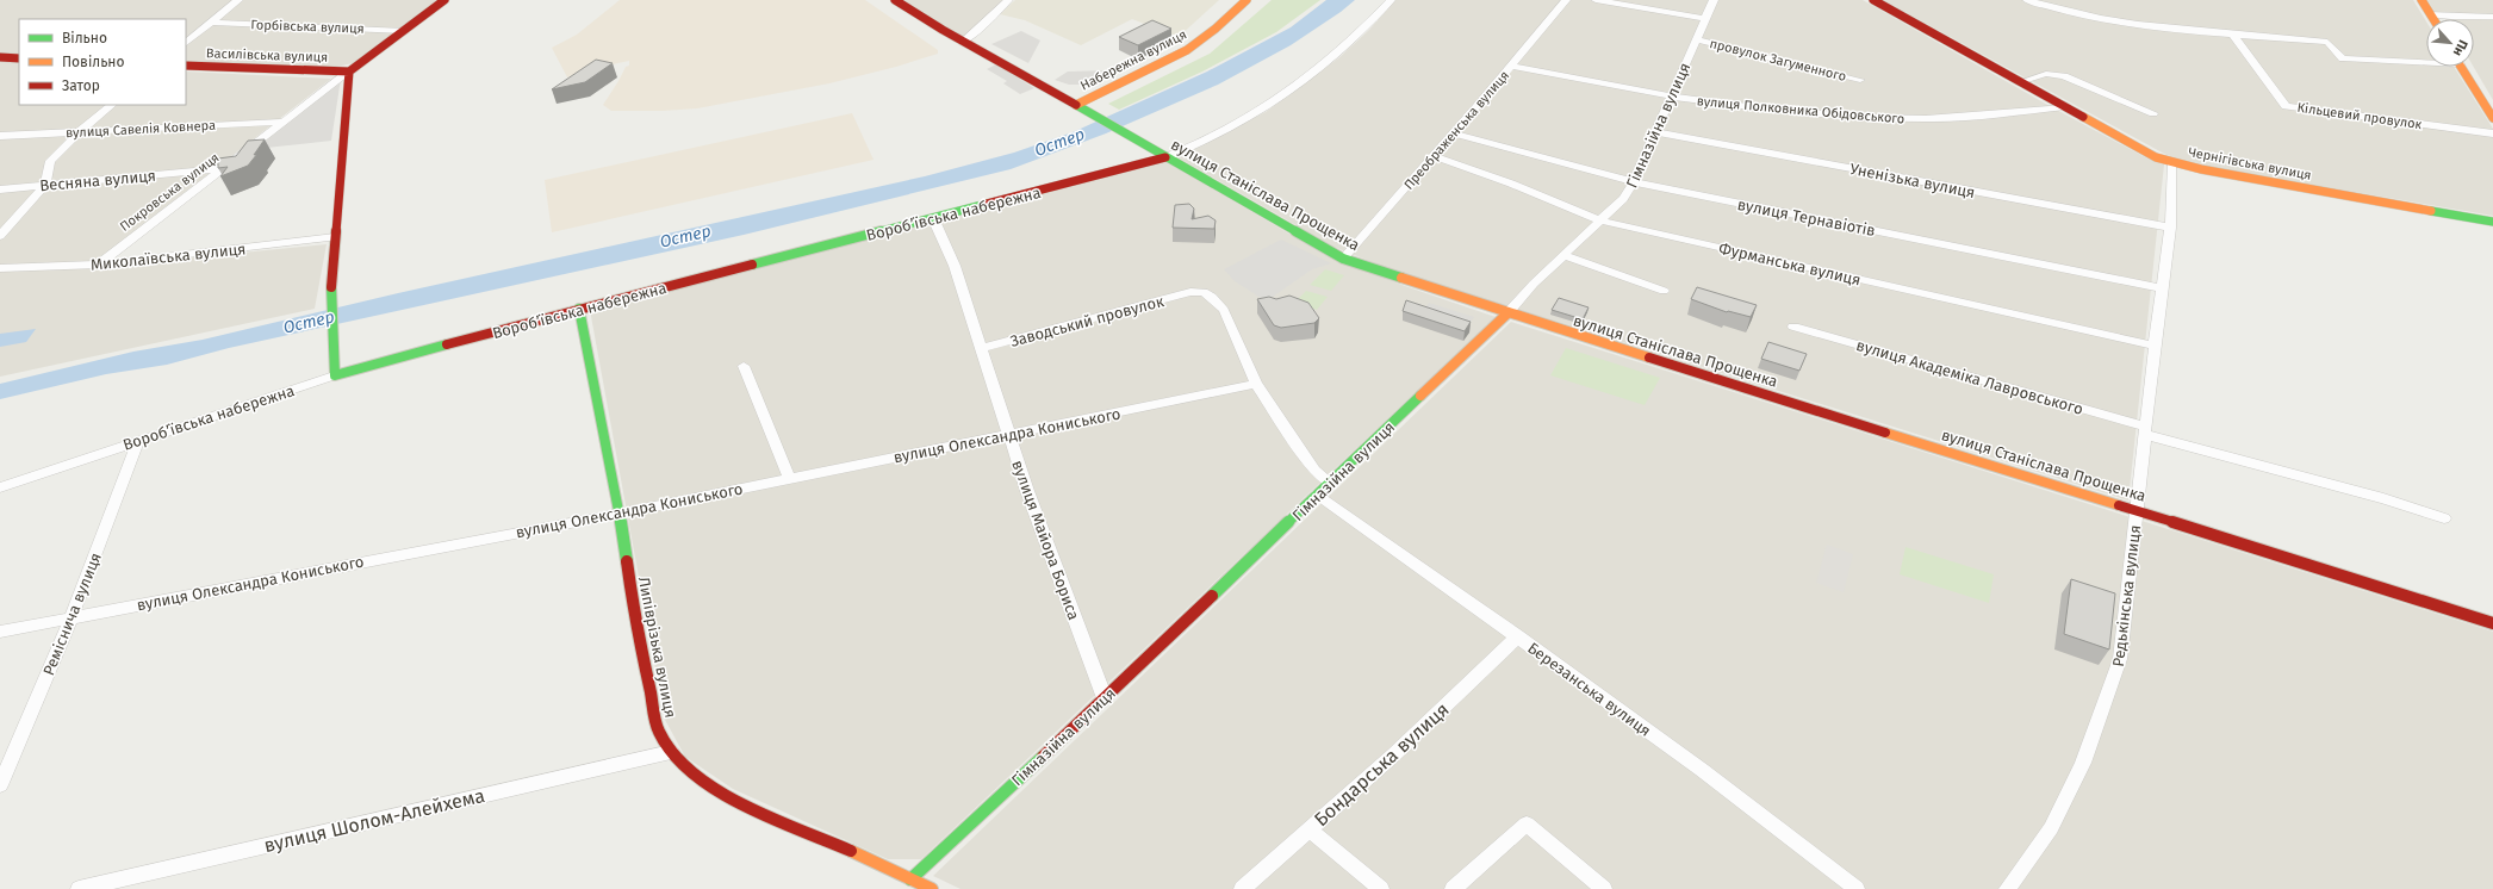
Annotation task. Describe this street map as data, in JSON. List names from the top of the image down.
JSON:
{
  "streets": {
    "street": [
      "Горбівська вулиця",
      "Василівська вулиця",
      "Набережна вулиця",
      "провулок Загуменного",
      "вулиця Полковника Обідовського",
      "Кільцевий провулок",
      "Гімназійна вулиця",
      "вулиця Савелія Ковнера",
      "Преображенська вулиця",
      "Чернігівська вулиця",
      "Весняна вулиця",
      "Уненізька вулиця",
      "Покровська вулиця",
      "вулиця Станіслава Прощенка",
      "Воробʼївська набережна",
      "вулиця Тернавіотів",
      "Миколаївська вулиця",
      "Фурманська вулиця",
      "Заводський провулок",
      "вулиця Академіка Лавровського",
      "вулиця Олександра Кониського",
      "вулиця Майора Бориса",
      "Редькінська вулиця",
      "Реміснича вулиця",
      "Липіврізька вулиця",
      "Березанська вулиця",
      "Бондарська вулиця",
      "вулиця Шолом-Алейхема"
    ]
  },
  "crossings": [
    ["Горбівська вулиця", "Покровська вулиця"],
    ["Василівська вулиця", "Покровська вулиця"],
    ["Набережна вулиця", "вулиця Станіслава Прощенка"],
    ["провулок Загуменного", "Гімназійна вулиця"],
    ["вулиця Полковника Обідовського", "Гімназійна вулиця"],
    ["вулиця Полковника Обідовського", "Преображенська вулиця"],
    ["вулиця Полковника Обідовського", "Чернігівська вулиця"],
    ["Гімназійна вулиця", "Уненізька вулиця"],
    ["Гімназійна вулиця", "вулиця Станіслава Прощенка"],
    ["Гімназійна вулиця", "вулиця Тернавіотів"],
    ["Гімназійна вулиця", "Фурманська вулиця"],
    ["Гімназійна вулиця", "вулиця Майора Бориса"],
    ["Гімназійна вулиця", "Липіврізька вулиця"],
    ["Гімназійна вулиця", "Березанська вулиця"],
    ["вулиця Савелія Ковнера", "Покровська вулиця"],
    ["Преображенська вулиця", "вулиця Станіслава Прощенка"],
    ["Преображенська вулиця", "вулиця Тернавіотів"],
    ["Преображенська вулиця", "Фурманська вулиця"],
    ["Чернігівська вулиця", "Редькінська вулиця"],
    ["Весняна вулиця", "Покровська вулиця"],
    ["Уненізька вулиця", "Редькінська вулиця"],
    ["Покровська вулиця", "Миколаївська вулиця"],
    ["вулиця Станіслава Прощенка", "Воробʼївська набережна"],
    ["вулиця Станіслава Прощенка", "Редькінська вулиця"],
    ["Воробʼївська набережна", "вулиця Майора Бориса"],
    ["Воробʼївська набережна", "Реміснича вулиця"],
    ["Воробʼївська набережна", "Липіврізька вулиця"],
    ["вулиця Тернавіотів", "Редькінська вулиця"],
    ["Фурманська вулиця", "Редькінська вулиця"],
    ["Заводський провулок", "вулиця Олександра Кониського"],
    ["Заводський провулок", "вулиця Майора Бориса"],
    ["вулиця Академіка Лавровського", "Редькінська вулиця"],
    ["вулиця Олександра Кониського", "вулиця Майора Бориса"],
    ["вулиця Олександра Кониського", "Реміснича вулиця"],
    ["вулиця Олександра Кониського", "Липіврізька вулиця"],
    ["Липіврізька вулиця", "вулиця Шолом-Алейхема"],
    ["Березанська вулиця", "Бондарська вулиця"]
  ],
  "water": ["Остер"],
  "legend": ["Вільно", "Повільно", "Затор"],
  "north": "bottom right"
}
